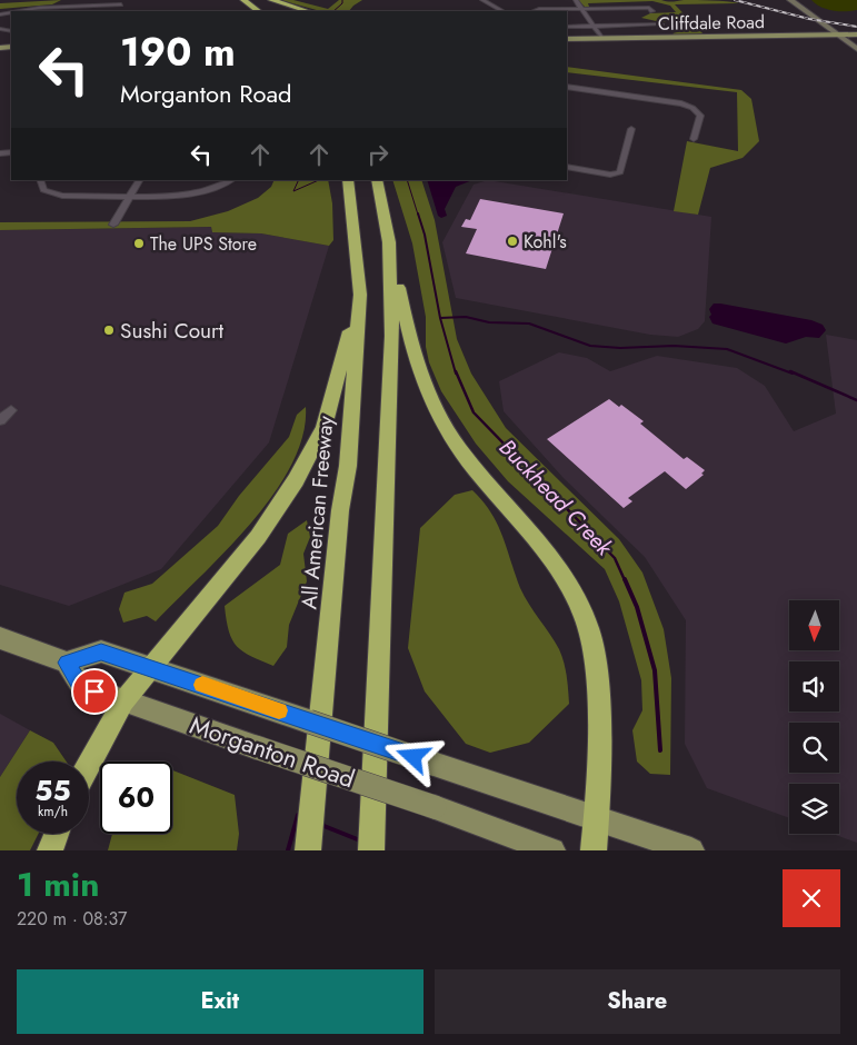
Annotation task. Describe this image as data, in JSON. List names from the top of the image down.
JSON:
{
  "streets": {
    "highway": ["All American Freeway"],
    "main road": ["Cliffdale Road", "Morganton Road"]
  },
  "water": ["Buckhead Creek"],
  "places": ["Kohl's", "The UPS Store", "Sushi Court"],
  "north": "bottom",
  "page": {
    "turn": ["190 m", "Morganton Road"],
    "speed": "55 km/h",
    "limit": "60",
    "heading": ["1 min", "220 m · 08:37"],
    "buttons": ["Exit", "Share"]
  }
}
